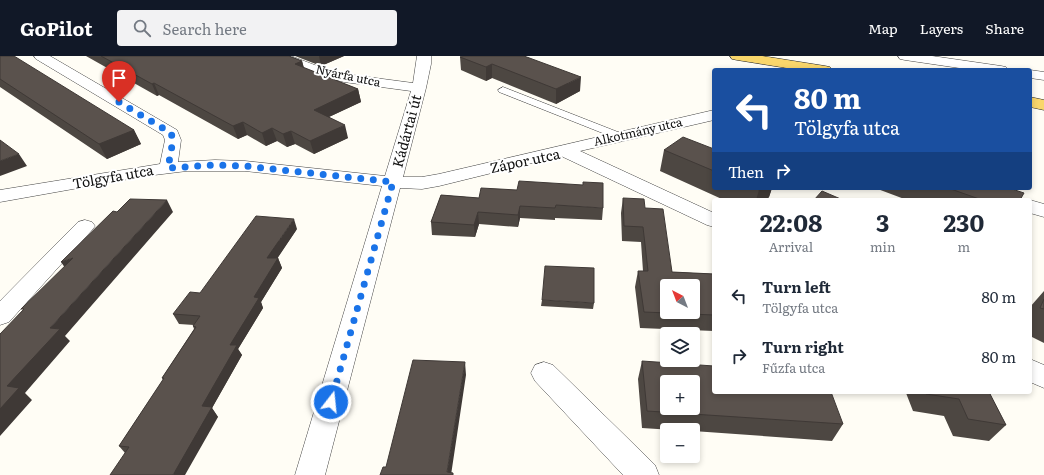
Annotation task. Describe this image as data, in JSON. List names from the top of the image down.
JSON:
{
  "streets": {
    "street": [
      "Nyárfa utca",
      "Kádártai út",
      "Alkotmány utca",
      "Zápor utca",
      "Tölgyfa utca"
    ]
  },
  "crossings": [
    ["Nyárfa utca", "Kádártai út"],
    ["Kádártai út", "Zápor utca"],
    ["Kádártai út", "Tölgyfa utca"],
    ["Alkotmány utca", "Zápor utca"],
    ["Zápor utca", "Tölgyfa utca"]
  ],
  "north": "top left",
  "page": {
    "header": "GoPilot",
    "search": "Search here",
    "nav": ["Map", "Layers", "Share"],
    "turn": ["80 m", "Tölgyfa utca"],
    "then": "Then",
    "eta": [
      "22:08",
      "Arrival",
      "3",
      "min",
      "230",
      "m"
    ],
    "list": [
      {
        "name": "Turn left",
        "note": "Tölgyfa utca",
        "value": "80 m"
      },
      {
        "name": "Turn right",
        "note": "Fűzfa utca",
        "value": "80 m"
      }
    ],
    "map_buttons": ["+", "−"]
  }
}
